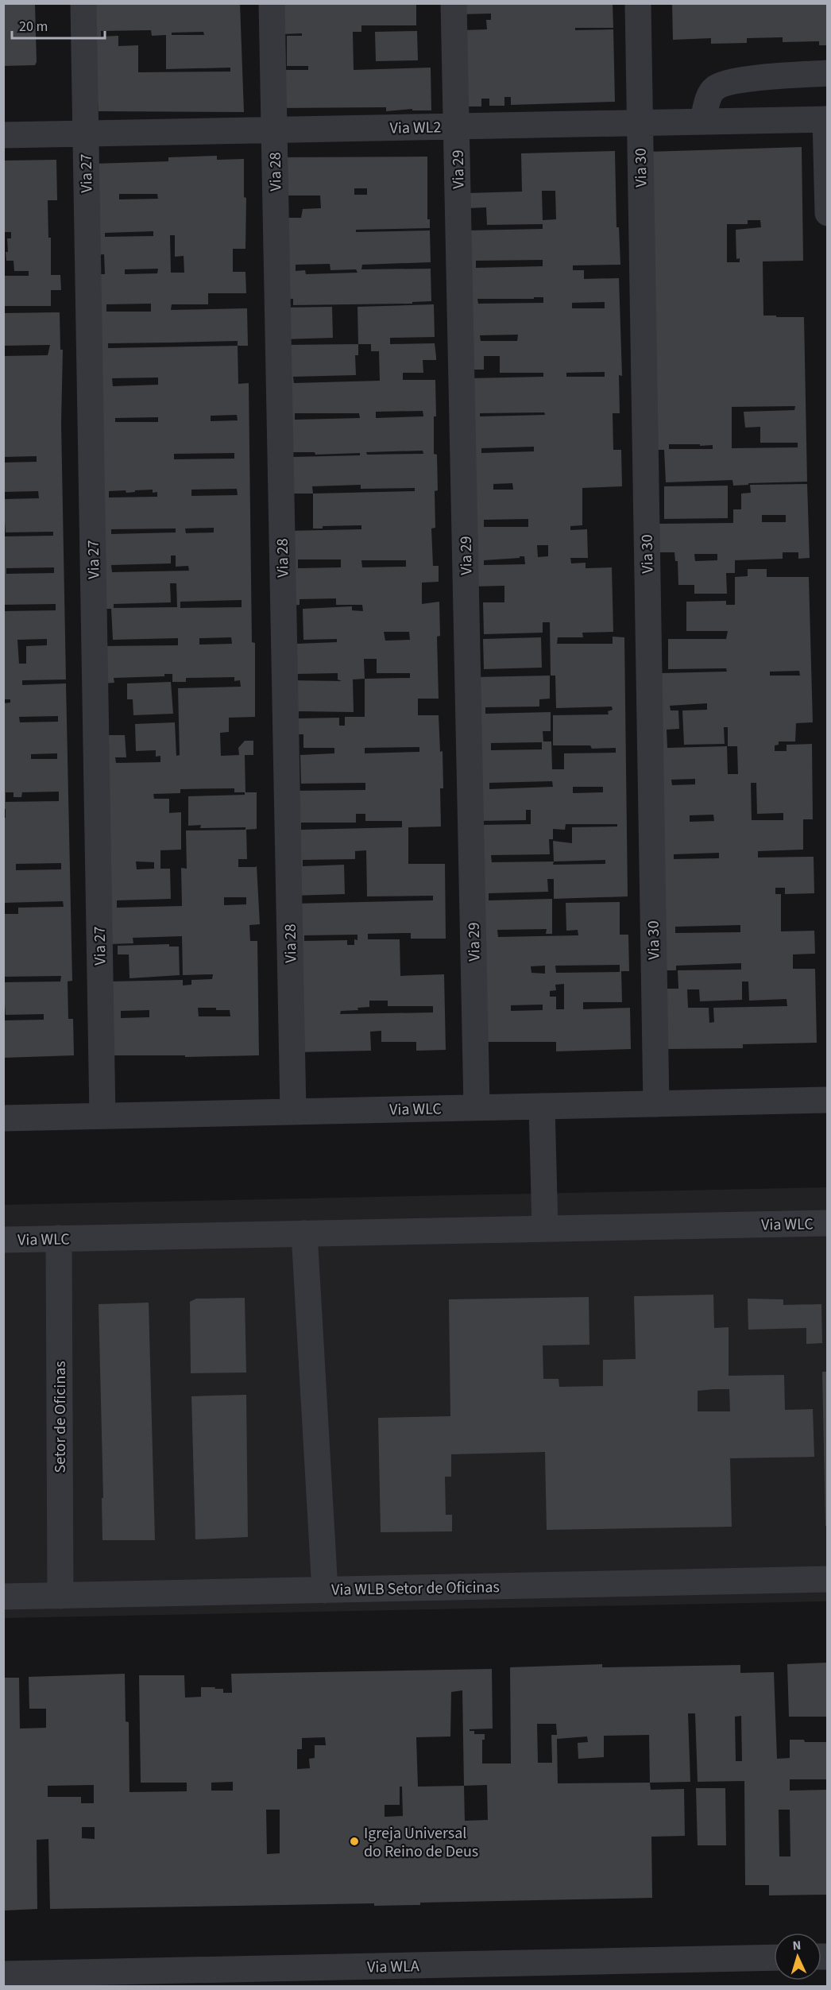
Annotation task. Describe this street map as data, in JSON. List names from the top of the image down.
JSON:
{
  "streets": {
    "street": [
      "Via WL2",
      "Via 30",
      "Via 29",
      "Via 28",
      "Via 27",
      "Via WLC",
      "Setor de Oficinas",
      "Via WLB Setor de Oficinas",
      "Via WLA"
    ]
  },
  "crossings": [
    ["Via WL2", "Via 30"],
    ["Via WL2", "Via 29"],
    ["Via WL2", "Via 28"],
    ["Via WL2", "Via 27"],
    ["Via 30", "Via WLC"],
    ["Via 29", "Via WLC"],
    ["Via 28", "Via WLC"],
    ["Via 27", "Via WLC"],
    ["Via WLC", "Setor de Oficinas"],
    ["Setor de Oficinas", "Via WLB Setor de Oficinas"]
  ],
  "places": ["Igreja Universal do Reino de Deus"],
  "scale_bar": "20 m",
  "north": "top"
}
